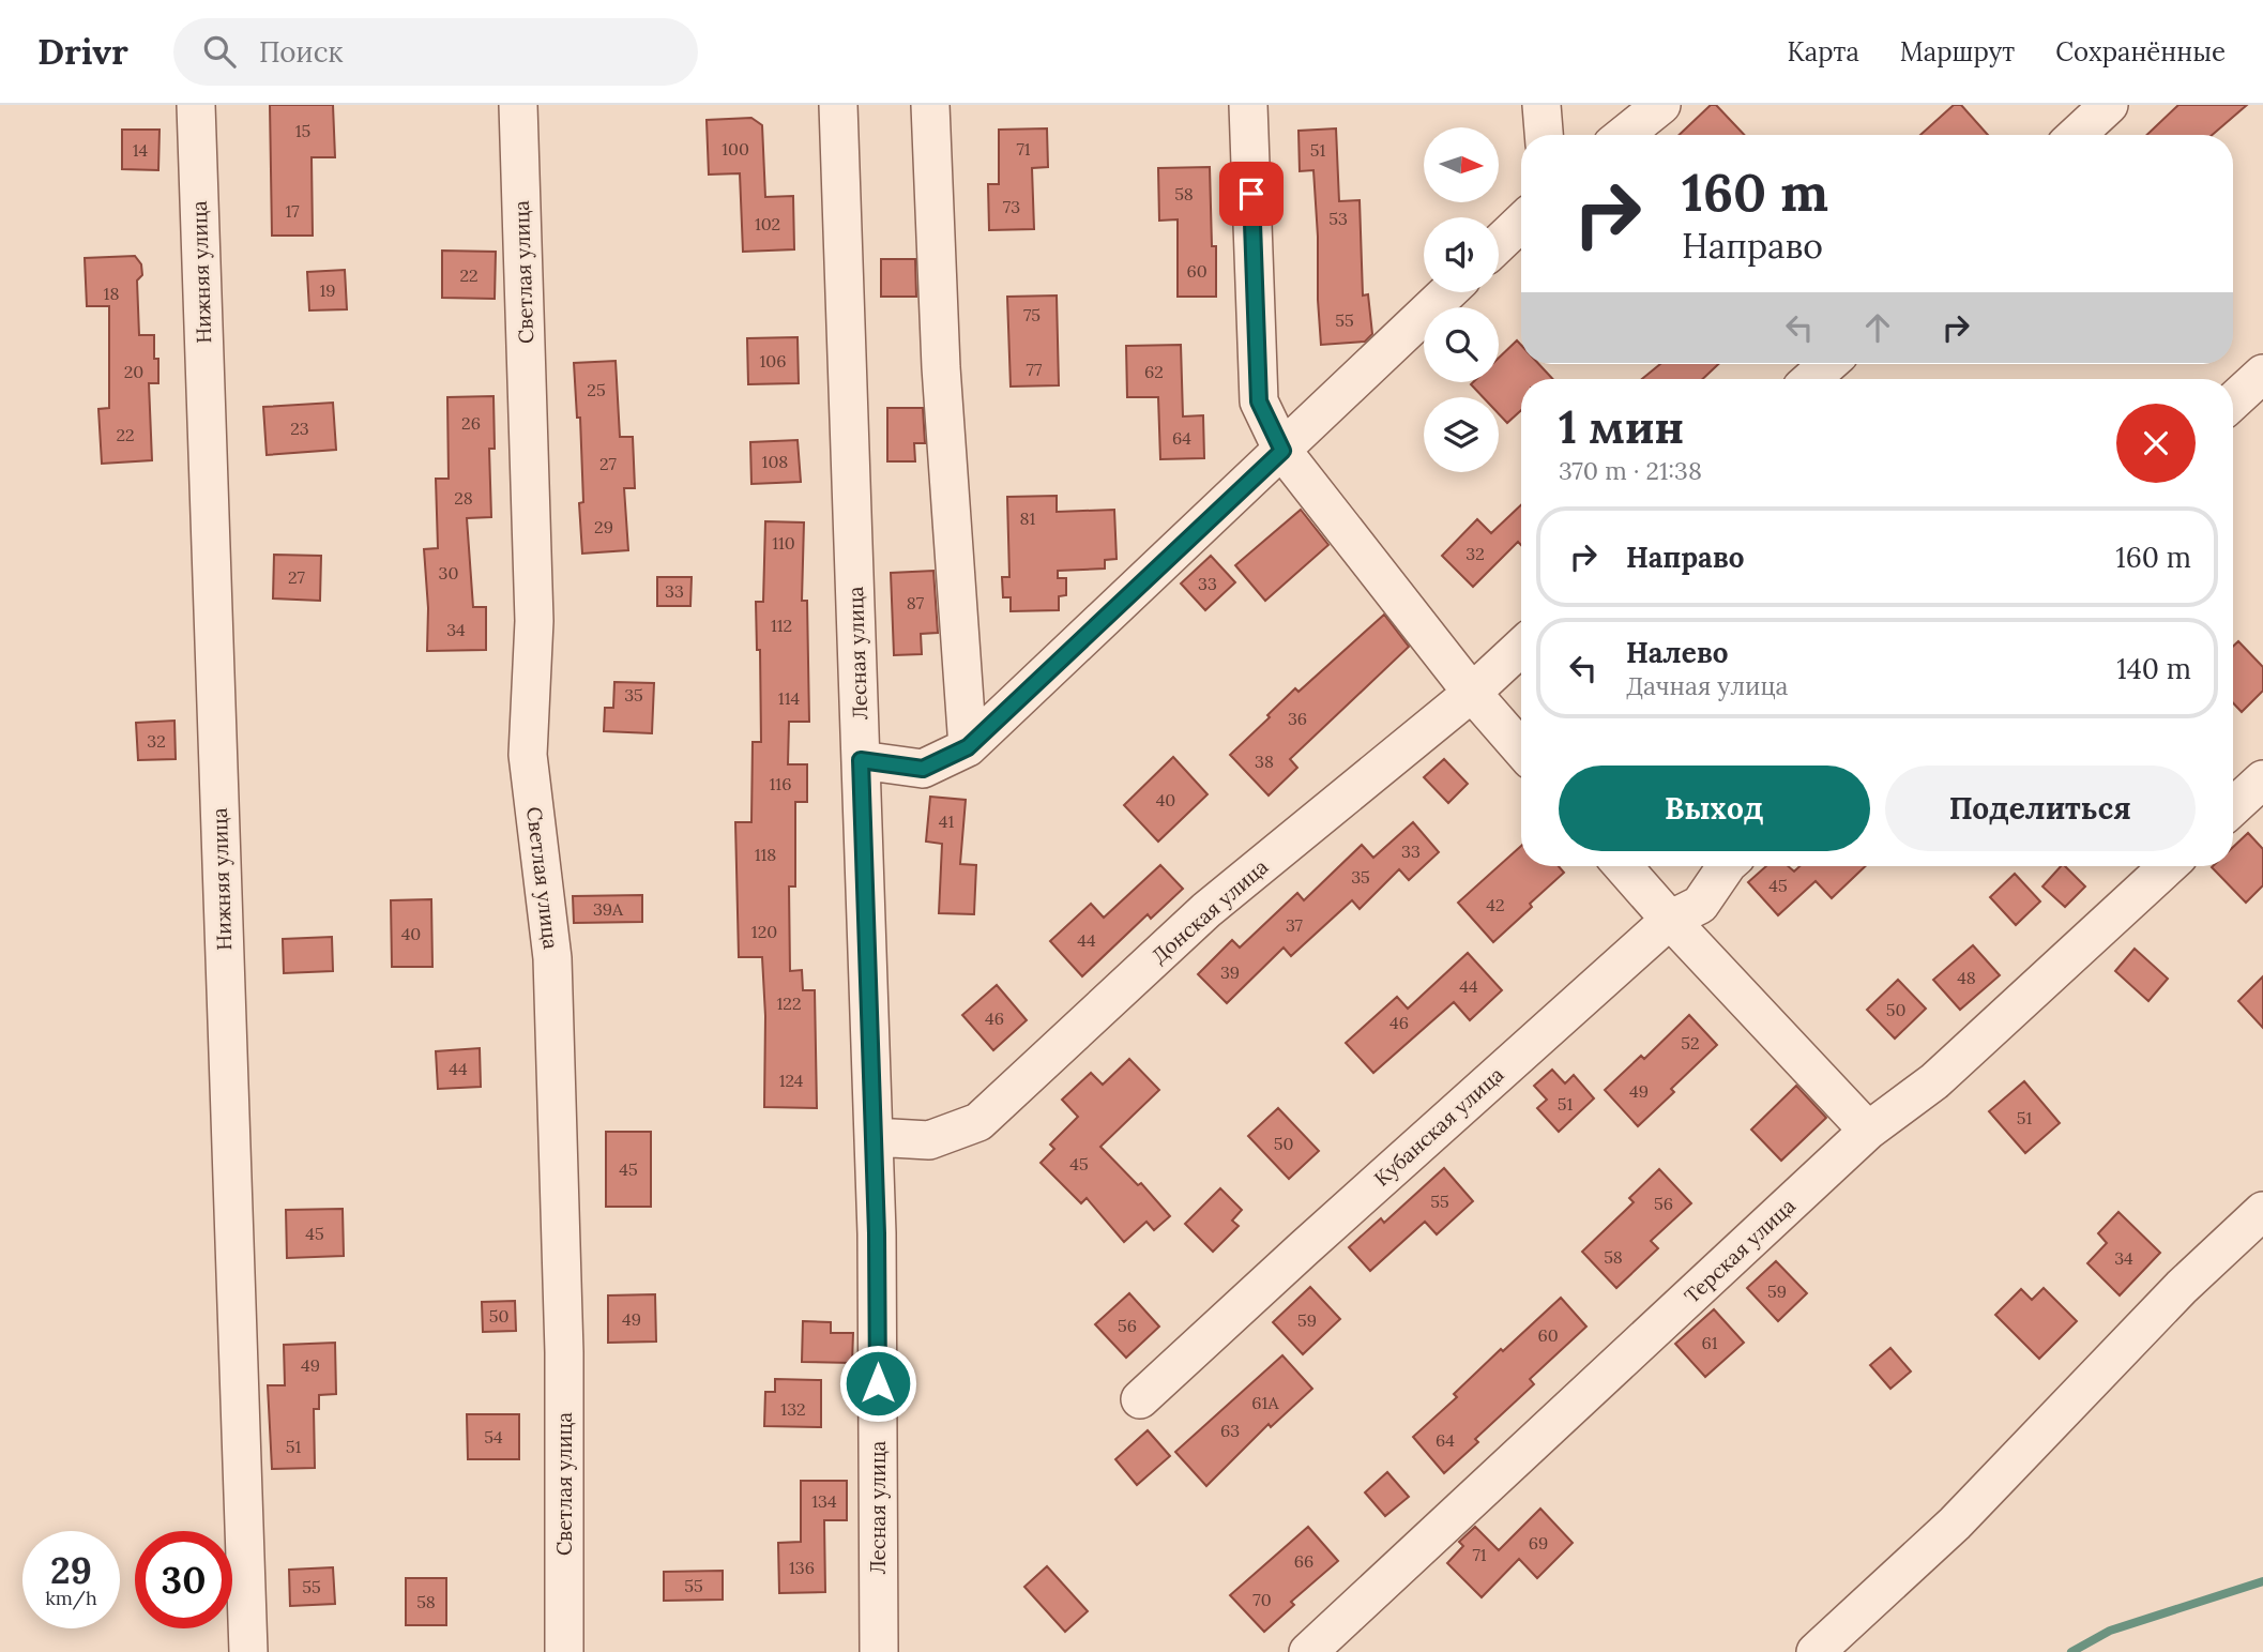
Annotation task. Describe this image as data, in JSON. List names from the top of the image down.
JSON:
{
  "streets": {
    "street": [
      "Нижняя улица",
      "Светлая улица",
      "Лесная улица",
      "Донская улица",
      "Кубанская улица",
      "Терская улица"
    ]
  },
  "crossings": [
    ["Лесная улица", "Донская улица"]
  ],
  "house_numbers": [
    "15",
    "100",
    "71",
    "14",
    "51",
    "58",
    "73",
    "17",
    "53",
    "102",
    "60",
    "22",
    "19",
    "18",
    "75",
    "55",
    "106",
    "77",
    "20",
    "62",
    "25",
    "26",
    "23",
    "22",
    "64",
    "108",
    "27",
    "28",
    "81",
    "29",
    "110",
    "32",
    "30",
    "27",
    "33",
    "33",
    "87",
    "112",
    "34",
    "35",
    "114",
    "36",
    "32",
    "38",
    "116",
    "40",
    "41",
    "33",
    "118",
    "35",
    "45",
    "42",
    "39А",
    "37",
    "120",
    "40",
    "44",
    "39",
    "48",
    "44",
    "122",
    "50",
    "46",
    "46",
    "52",
    "44",
    "124",
    "49",
    "51",
    "51",
    "50",
    "45",
    "45",
    "55",
    "56",
    "45",
    "58",
    "34",
    "59",
    "50",
    "49",
    "59",
    "56",
    "60",
    "61",
    "49",
    "61А",
    "132",
    "63",
    "54",
    "64",
    "51",
    "134",
    "69",
    "71",
    "66",
    "136",
    "55",
    "55",
    "70",
    "58"
  ],
  "north": "right",
  "page": {
    "header": "Drivr",
    "search": "Поиск",
    "nav": ["Карта", "Маршрут", "Сохранённые"],
    "turn": ["160 m", "Направо"],
    "heading": ["1 мин", "370 m · 21:38"],
    "list": [
      {
        "name": "Направо",
        "value": "160 m"
      },
      {
        "name": "Налево",
        "note": "Дачная улица",
        "value": "140 m"
      }
    ],
    "buttons": ["Выход", "Поделиться"],
    "speed": "29 km/h",
    "limit": "30"
  }
}
